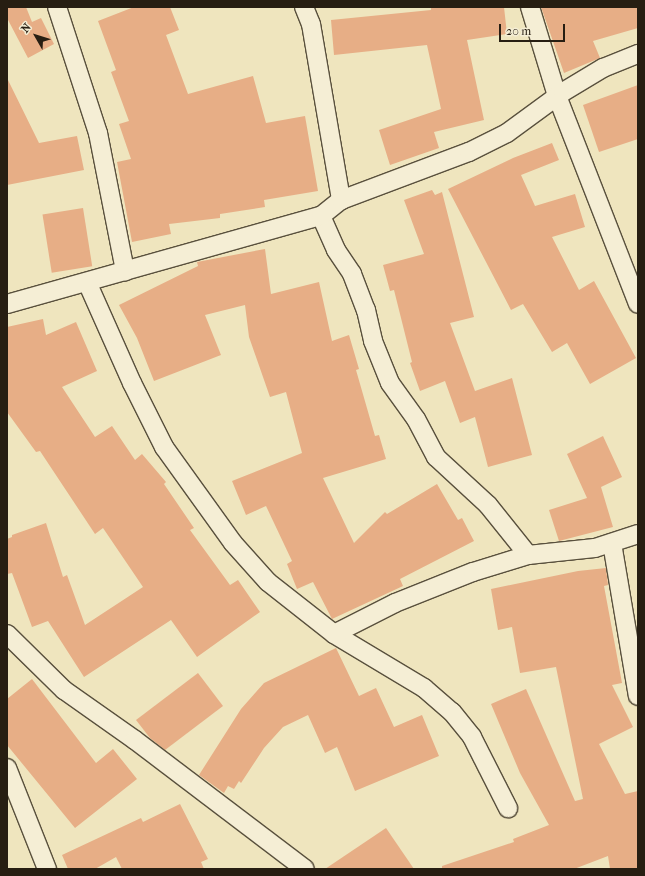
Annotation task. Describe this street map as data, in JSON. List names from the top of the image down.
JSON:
{
  "scale_bar": "20 m",
  "north": "top left"
}
